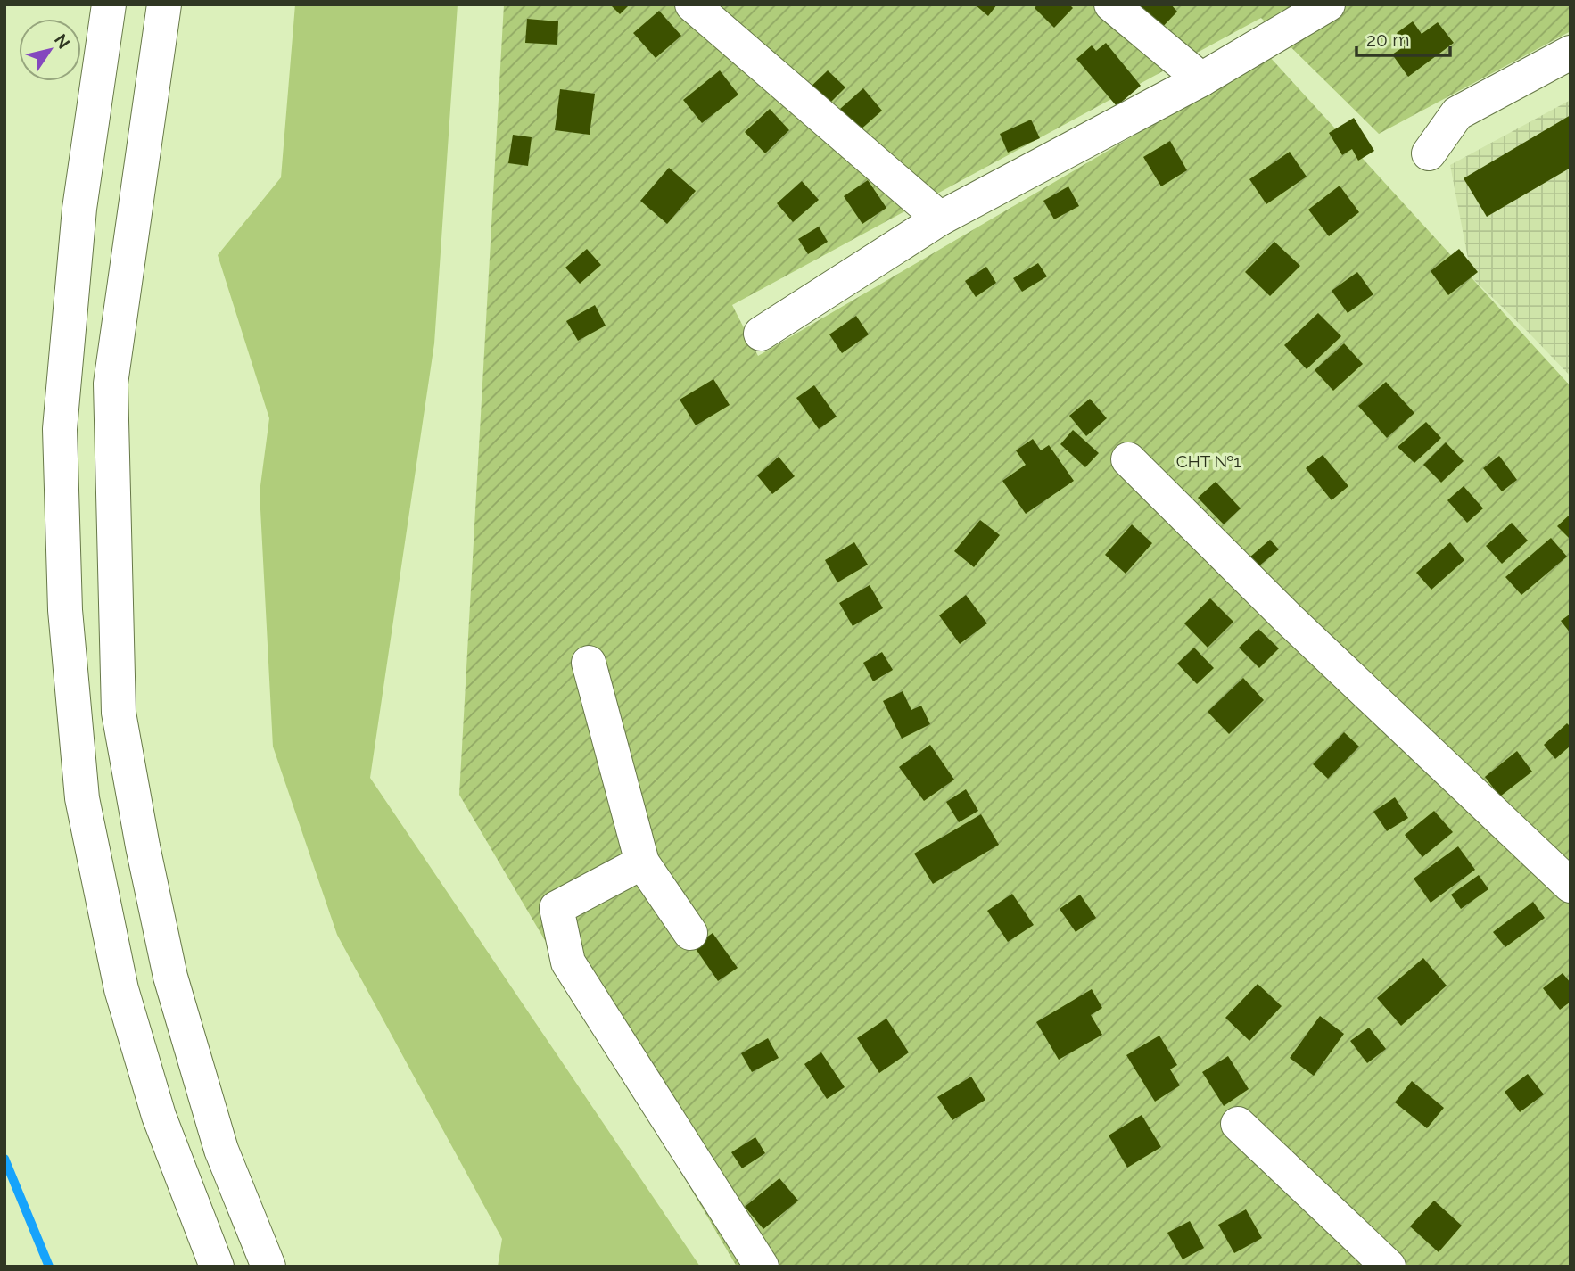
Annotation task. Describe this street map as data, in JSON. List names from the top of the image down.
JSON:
{
  "parks": ["СНТ №1"],
  "scale_bar": "20 m",
  "north": "top right"
}
